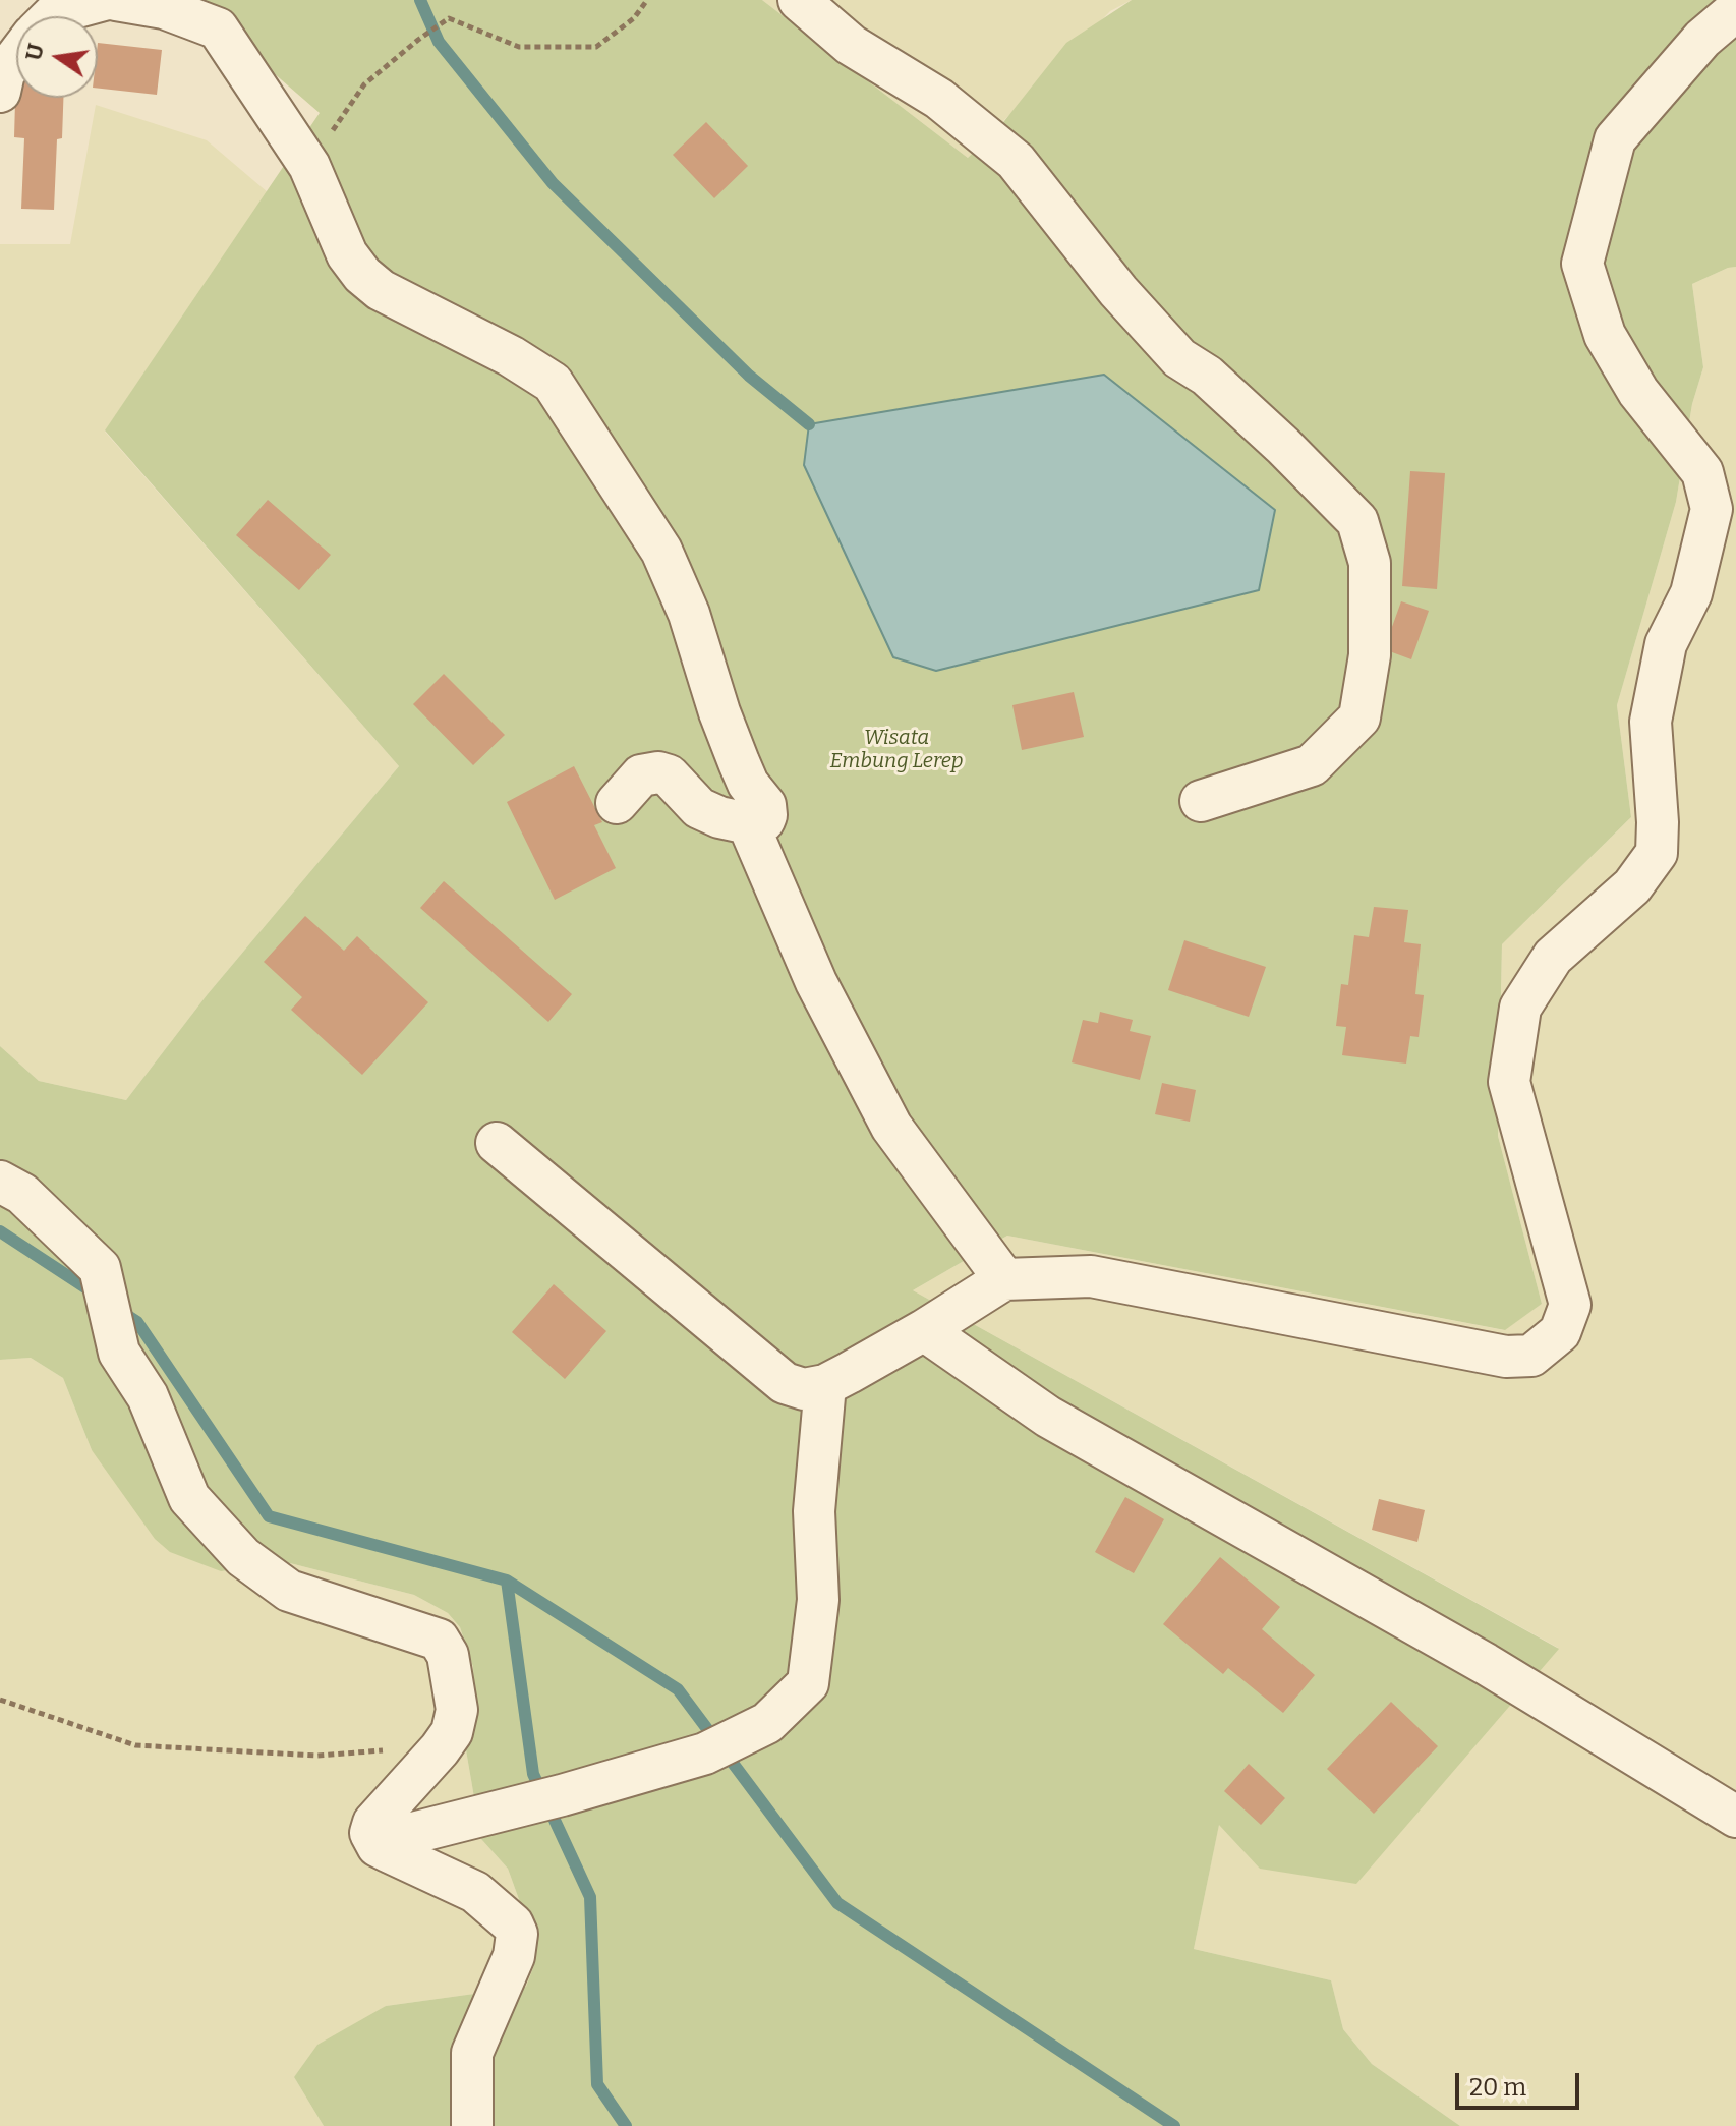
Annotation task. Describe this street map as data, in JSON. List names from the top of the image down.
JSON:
{
  "parks": ["Wisata Embung Lerep"],
  "scale_bar": "20 m",
  "north": "left"
}
